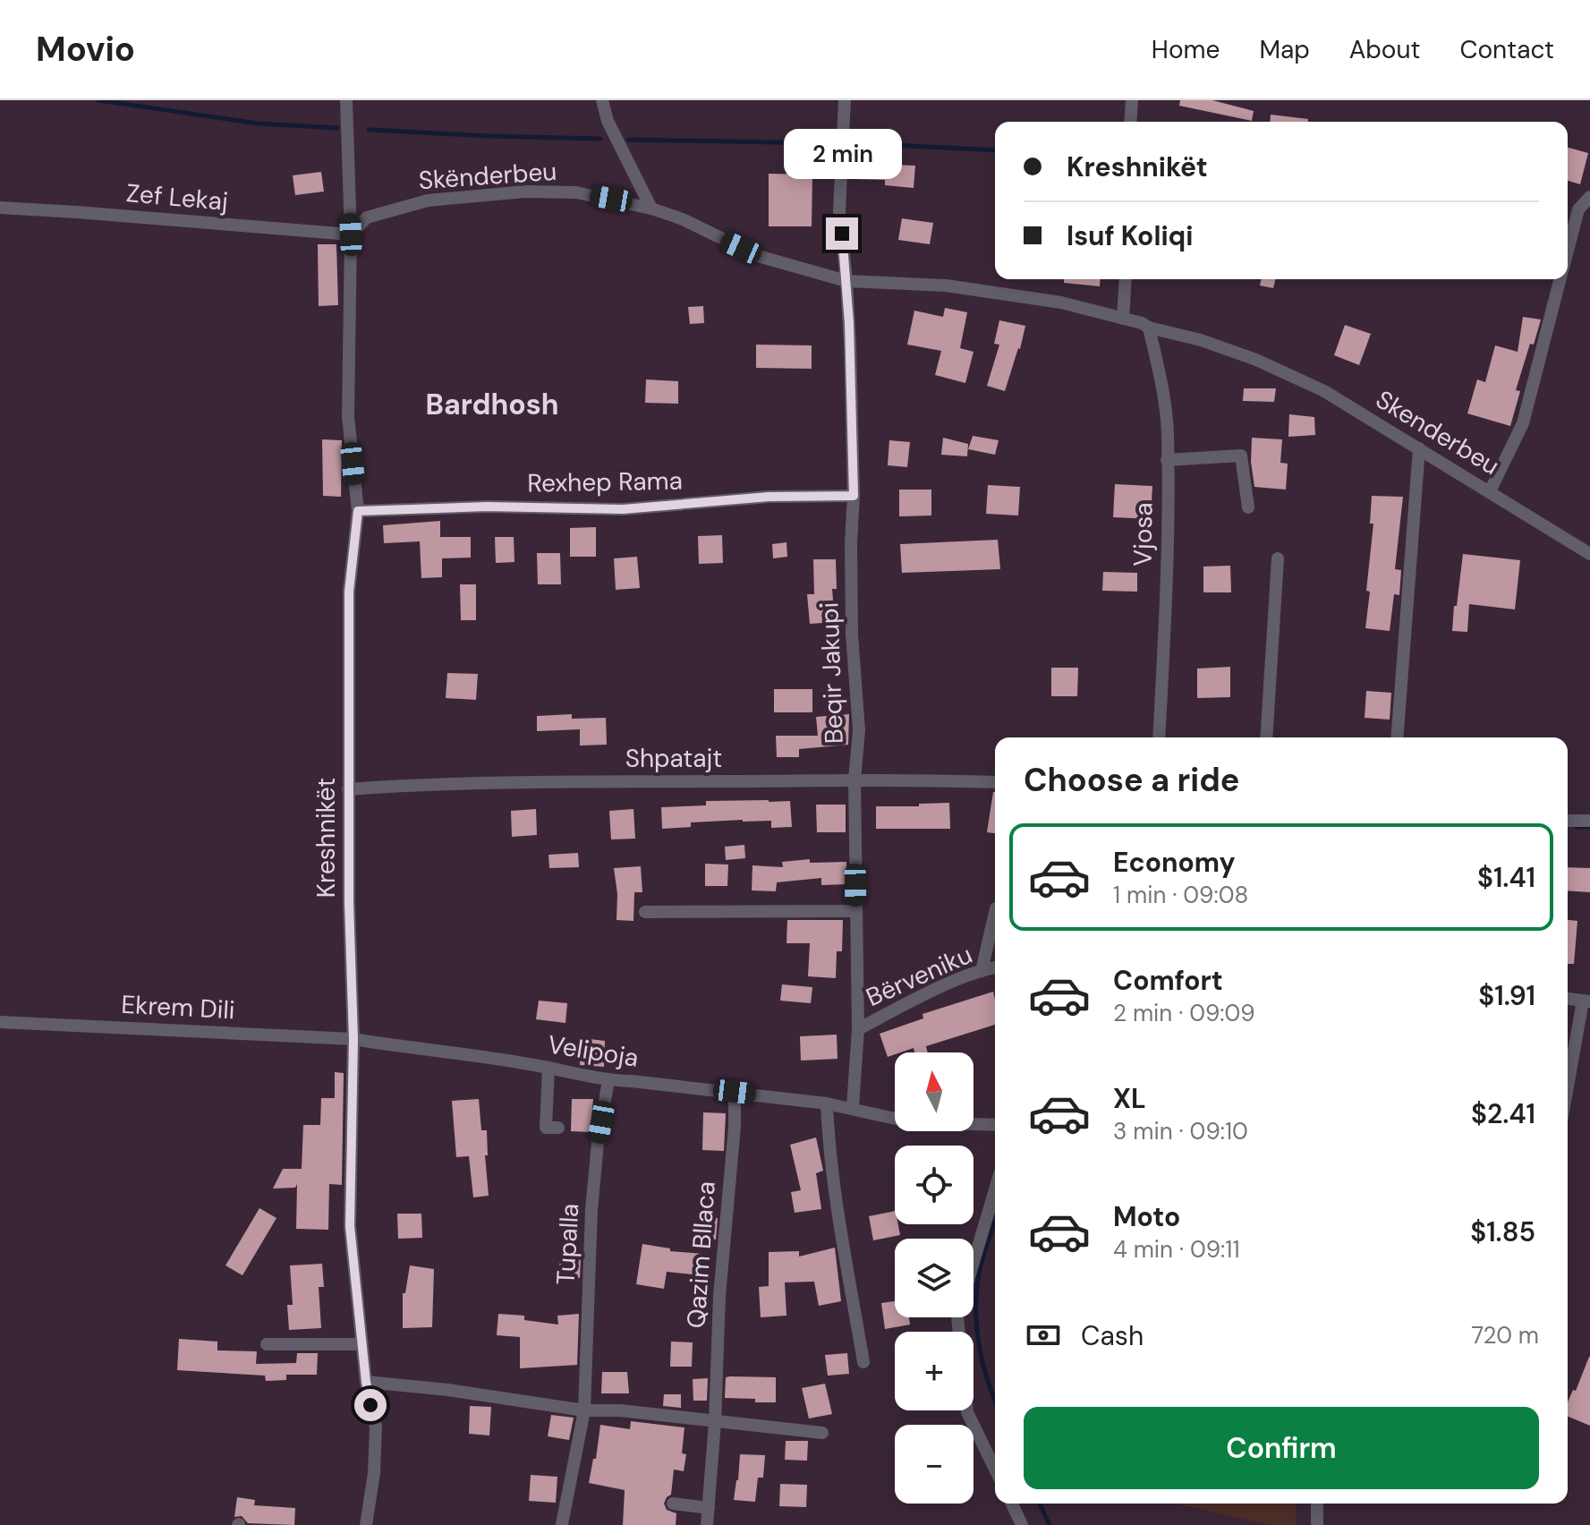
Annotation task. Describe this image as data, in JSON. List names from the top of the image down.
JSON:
{
  "streets": {
    "street": [
      "Skënderbeu",
      "Zef Lekaj",
      "Skenderbeu",
      "Rexhep Rama",
      "Vjosa",
      "Beqir Jakupi",
      "Shpatajt",
      "Kreshnikët",
      "Bërveniku",
      "Ekrem Dili",
      "Velipoja",
      "Tupalla",
      "Qazim Bllaca"
    ]
  },
  "crossings": [
    ["Skënderbeu", "Zef Lekaj"],
    ["Skënderbeu", "Skenderbeu"],
    ["Skënderbeu", "Vjosa"],
    ["Skënderbeu", "Beqir Jakupi"],
    ["Skënderbeu", "Kreshnikët"],
    ["Zef Lekaj", "Kreshnikët"],
    ["Rexhep Rama", "Beqir Jakupi"],
    ["Rexhep Rama", "Kreshnikët"],
    ["Beqir Jakupi", "Shpatajt"],
    ["Beqir Jakupi", "Bërveniku"],
    ["Beqir Jakupi", "Velipoja"],
    ["Shpatajt", "Kreshnikët"],
    ["Kreshnikët", "Ekrem Dili"],
    ["Kreshnikët", "Velipoja"],
    ["Ekrem Dili", "Velipoja"],
    ["Velipoja", "Tupalla"],
    ["Velipoja", "Qazim Bllaca"]
  ],
  "districts": ["Bardhosh"],
  "north": "top",
  "page": {
    "header": "Movio",
    "nav": [
      "Home",
      "Map",
      "About",
      "Contact"
    ],
    "banner": ["Kreshnikët", "Isuf Koliqi"],
    "bubble": "2 min",
    "heading": "Choose a ride",
    "list": [
      {
        "name": "Economy",
        "note": "1 min · 09:08",
        "value": "$1.41"
      },
      {
        "name": "Comfort",
        "note": "2 min · 09:09",
        "value": "$1.91"
      },
      {
        "name": "XL",
        "note": "3 min · 09:10",
        "value": "$2.41"
      },
      {
        "name": "Moto",
        "note": "4 min · 09:11",
        "value": "$1.85"
      }
    ],
    "map_buttons": ["+", "−"],
    "pay": ["Cash", "720 m"],
    "buttons": "Confirm"
  }
}
